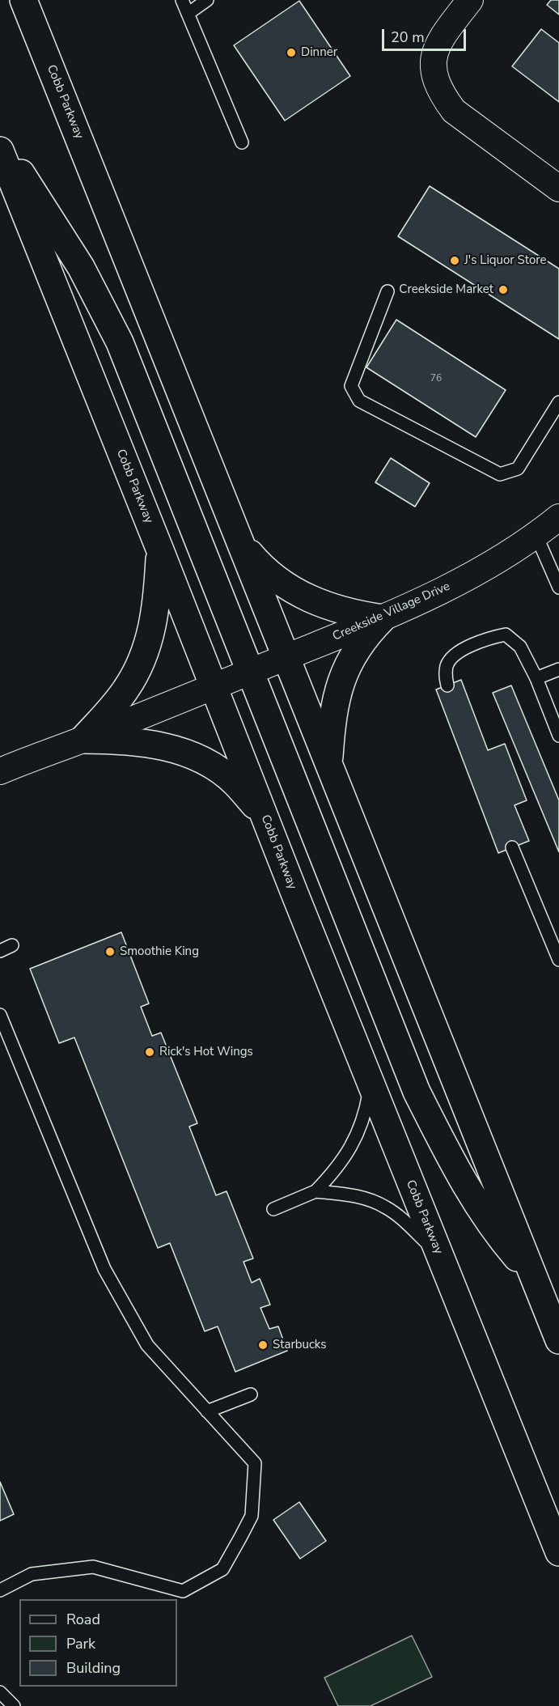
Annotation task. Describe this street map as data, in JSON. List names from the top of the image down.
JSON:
{
  "streets": {
    "main road": ["Cobb Parkway"],
    "street": ["Creekside Village Drive"]
  },
  "crossings": [
    ["Cobb Parkway", "Creekside Village Drive"]
  ],
  "places": [
    "Dinner",
    "J's Liquor Store",
    "Creekside Market",
    "Smoothie King",
    "Rick's Hot Wings",
    "Starbucks"
  ],
  "house_numbers": ["76"],
  "legend": ["Road", "Park", "Building"],
  "scale_bar": "20 m"
}
